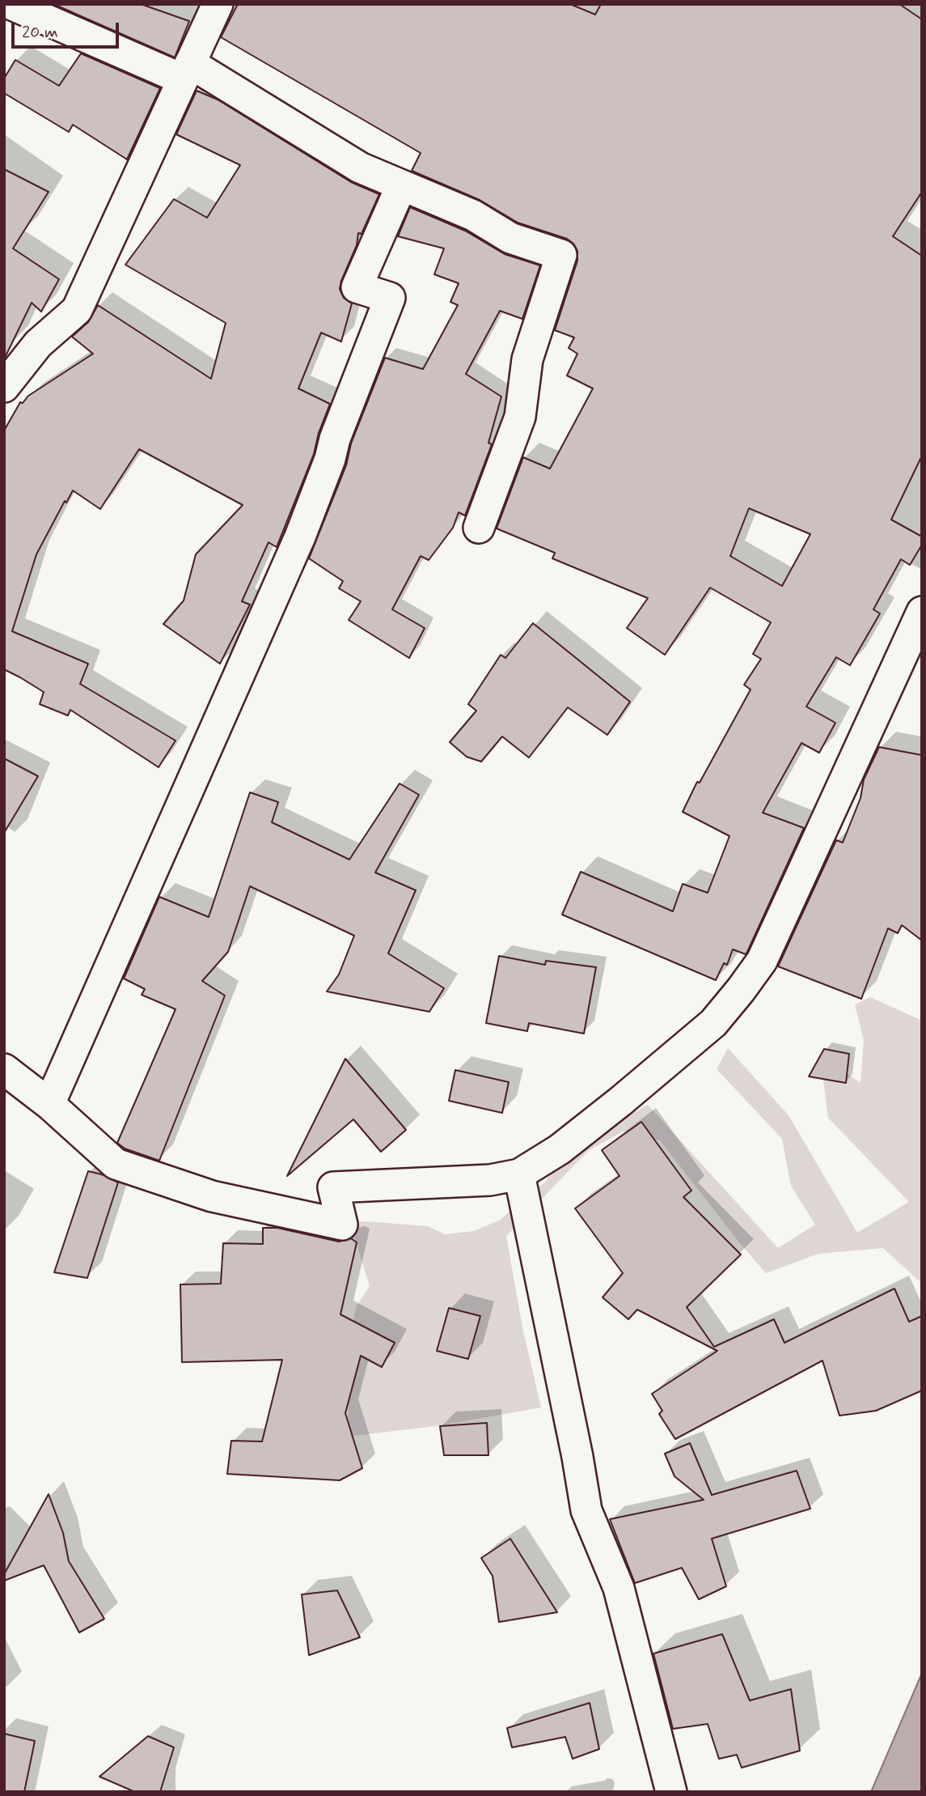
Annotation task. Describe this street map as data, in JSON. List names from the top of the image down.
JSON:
{
  "scale_bar": "20 m"
}
